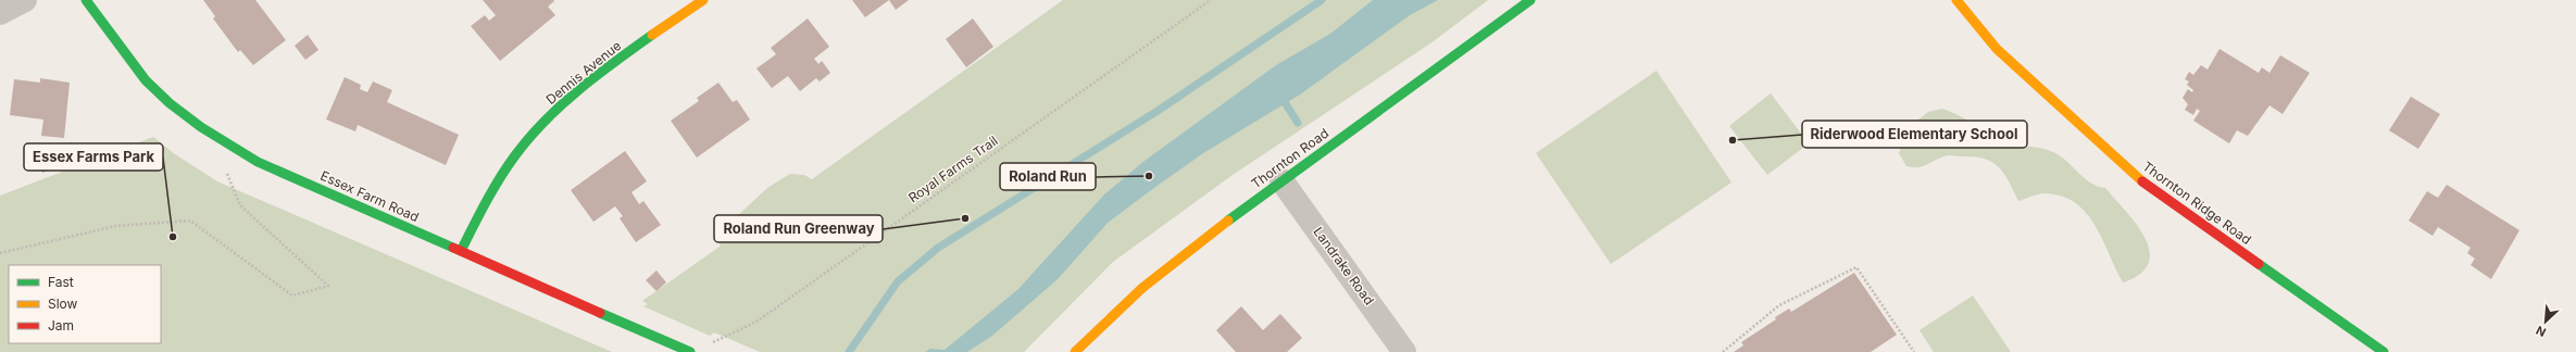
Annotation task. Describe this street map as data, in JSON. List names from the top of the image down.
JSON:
{
  "streets": {
    "street": [
      "Dennis Avenue",
      "Thornton Road",
      "Essex Farm Road",
      "Thornton Ridge Road",
      "Landrake Road"
    ],
    "path": ["Royal Farms Trail"]
  },
  "crossings": [
    ["Dennis Avenue", "Essex Farm Road"],
    ["Thornton Road", "Landrake Road"]
  ],
  "places": [
    "Riderwood Elementary School",
    "Roland Run",
    "Roland Run Greenway",
    "Essex Farms Park"
  ],
  "legend": ["Fast", "Slow", "Jam"],
  "north": "bottom left"
}
